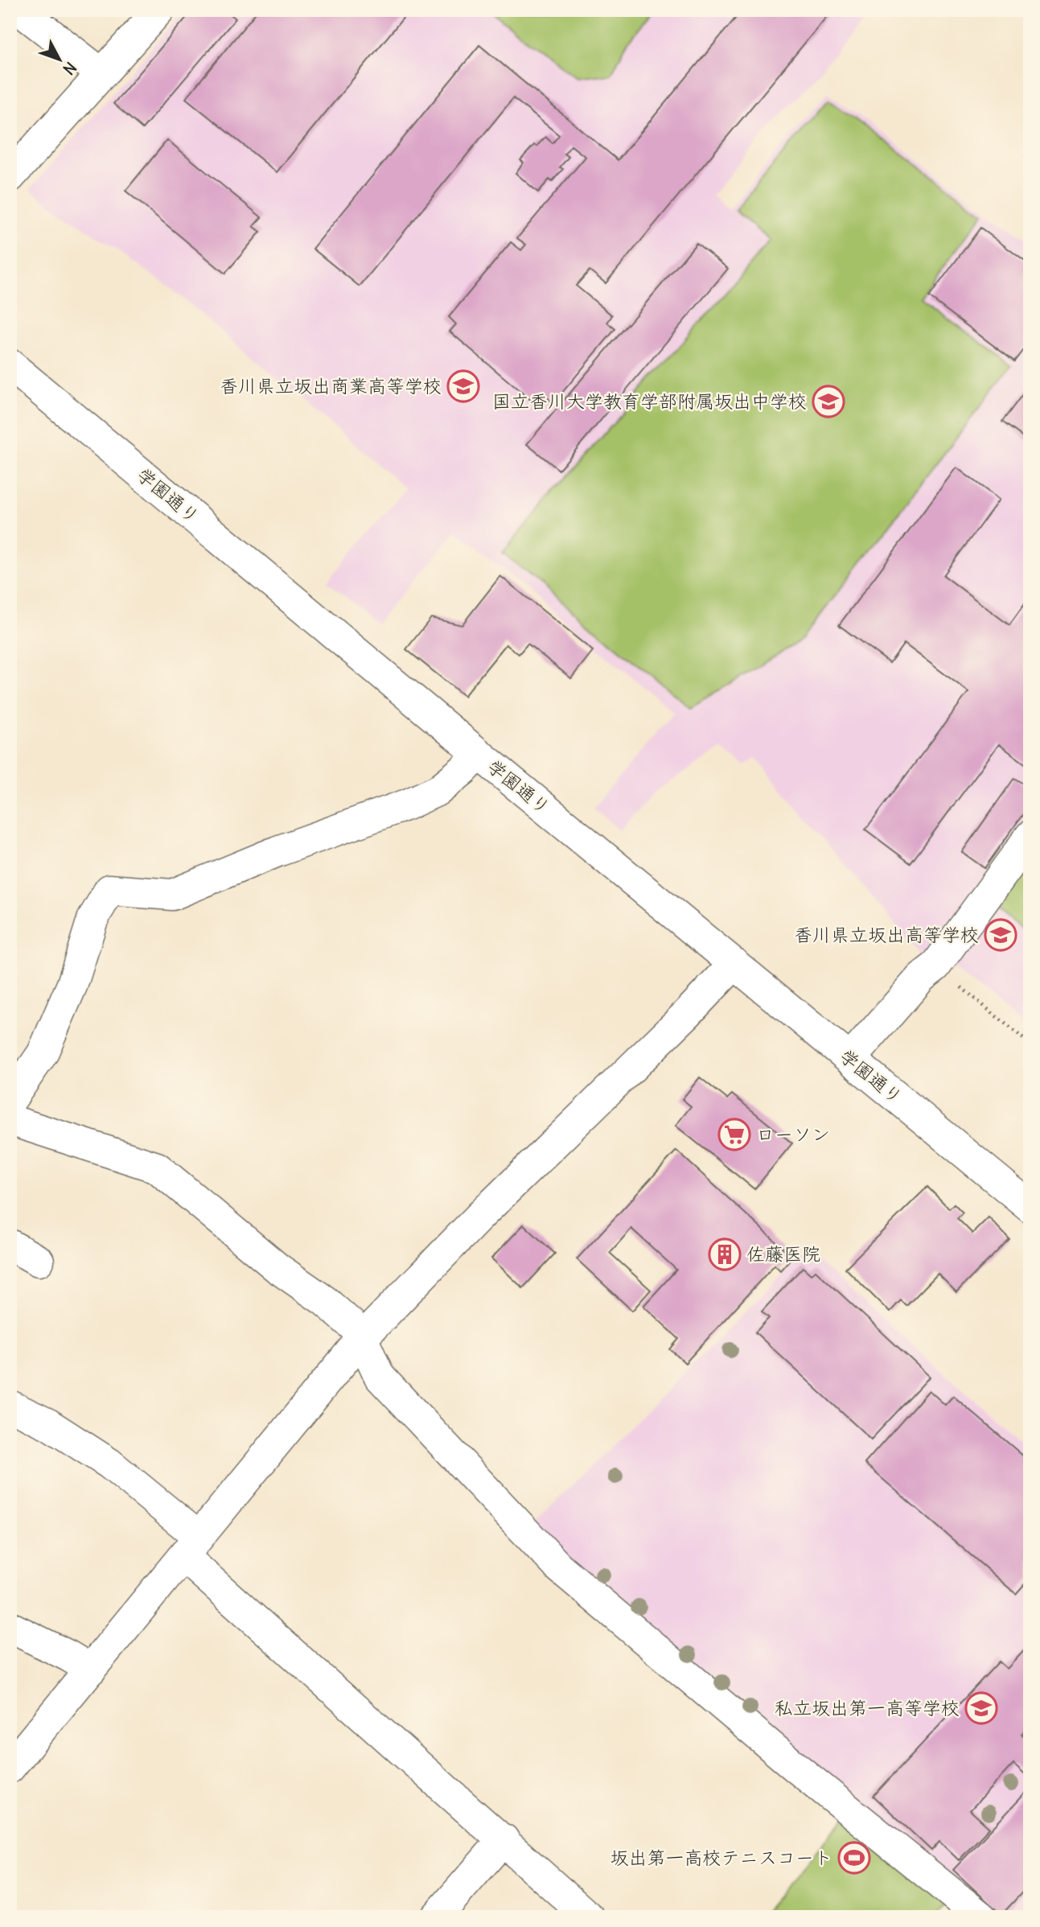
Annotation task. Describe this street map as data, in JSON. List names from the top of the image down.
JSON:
{
  "streets": {
    "street": ["学園通り"]
  },
  "places": {
    "school or university": [
      "香川県立坂出商業高等学校",
      "国立香川大学教育学部附属坂出中学校",
      "香川県立坂出高等学校",
      "私立坂出第一高等学校"
    ],
    "supermarket": ["ローソン"],
    "building": ["佐藤医院"],
    "sports": ["坂出第一高校テニスコート"]
  },
  "north": "bottom right"
}
